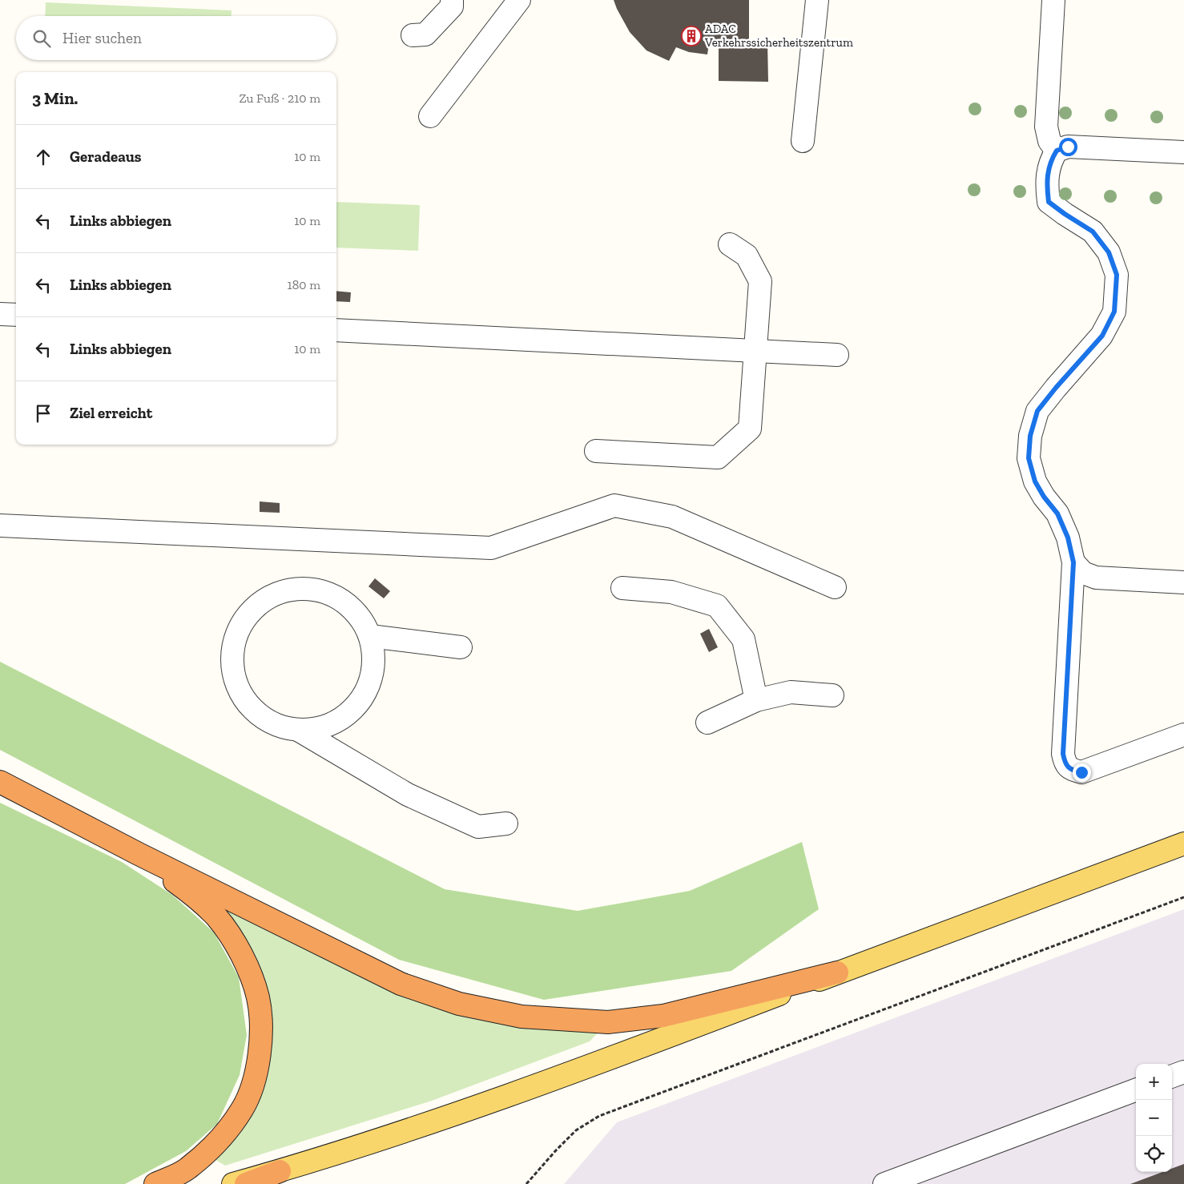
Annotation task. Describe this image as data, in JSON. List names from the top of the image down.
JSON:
{
  "places": {
    "building": ["ADAC Verkehrssicherheitszentrum"]
  },
  "page": {
    "search": "Hier suchen",
    "heading": ["3 Min.", "Zu Fuß · 210 m"],
    "list": [
      ["Geradeaus", "10 m"],
      ["Links abbiegen", "10 m"],
      ["Links abbiegen", "180 m"],
      ["Links abbiegen", "10 m"],
      "Ziel erreicht"
    ],
    "map_buttons": ["+", "−"]
  }
}
